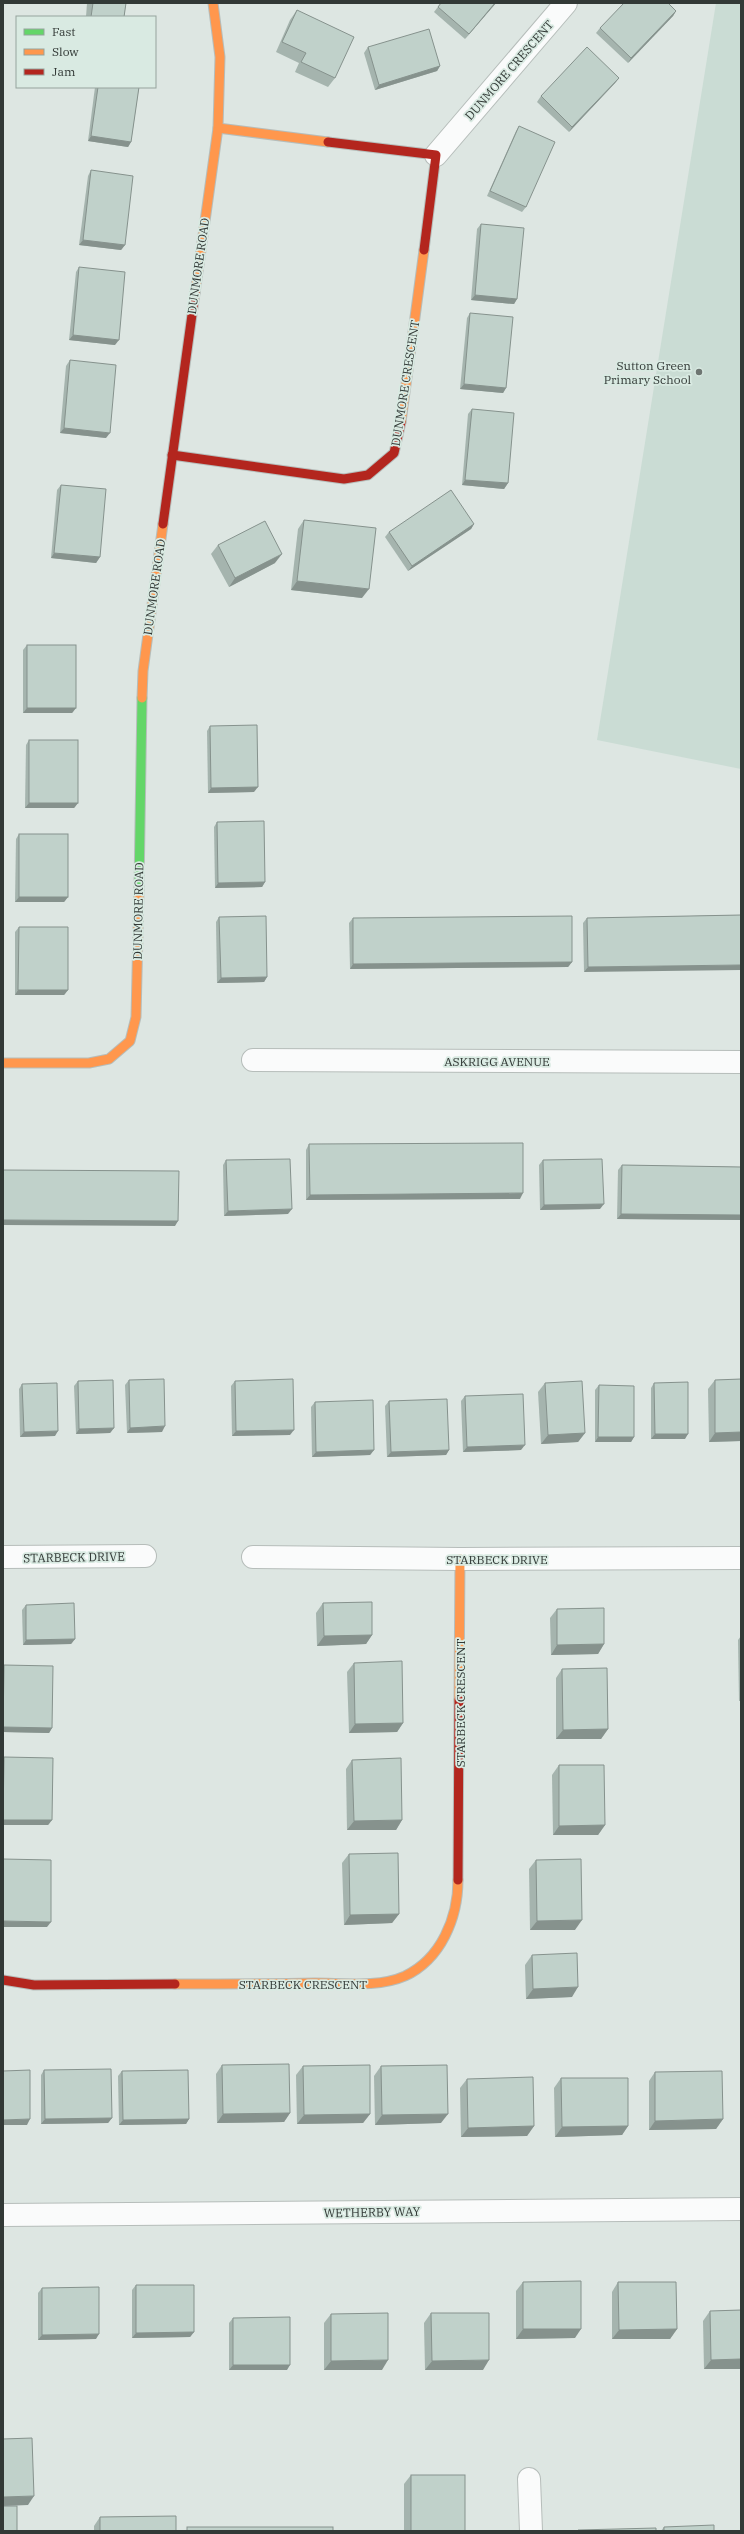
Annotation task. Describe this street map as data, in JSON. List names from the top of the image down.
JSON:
{
  "streets": {
    "street": [
      "DUNMORE CRESCENT",
      "DUNMORE ROAD",
      "ASKRIGG AVENUE",
      "STARBECK DRIVE",
      "STARBECK CRESCENT",
      "WETHERBY WAY"
    ]
  },
  "crossings": [
    ["DUNMORE CRESCENT", "DUNMORE ROAD"],
    ["STARBECK DRIVE", "STARBECK CRESCENT"]
  ],
  "places": ["Sutton Green Primary School"],
  "legend": ["Fast", "Slow", "Jam"]
}
